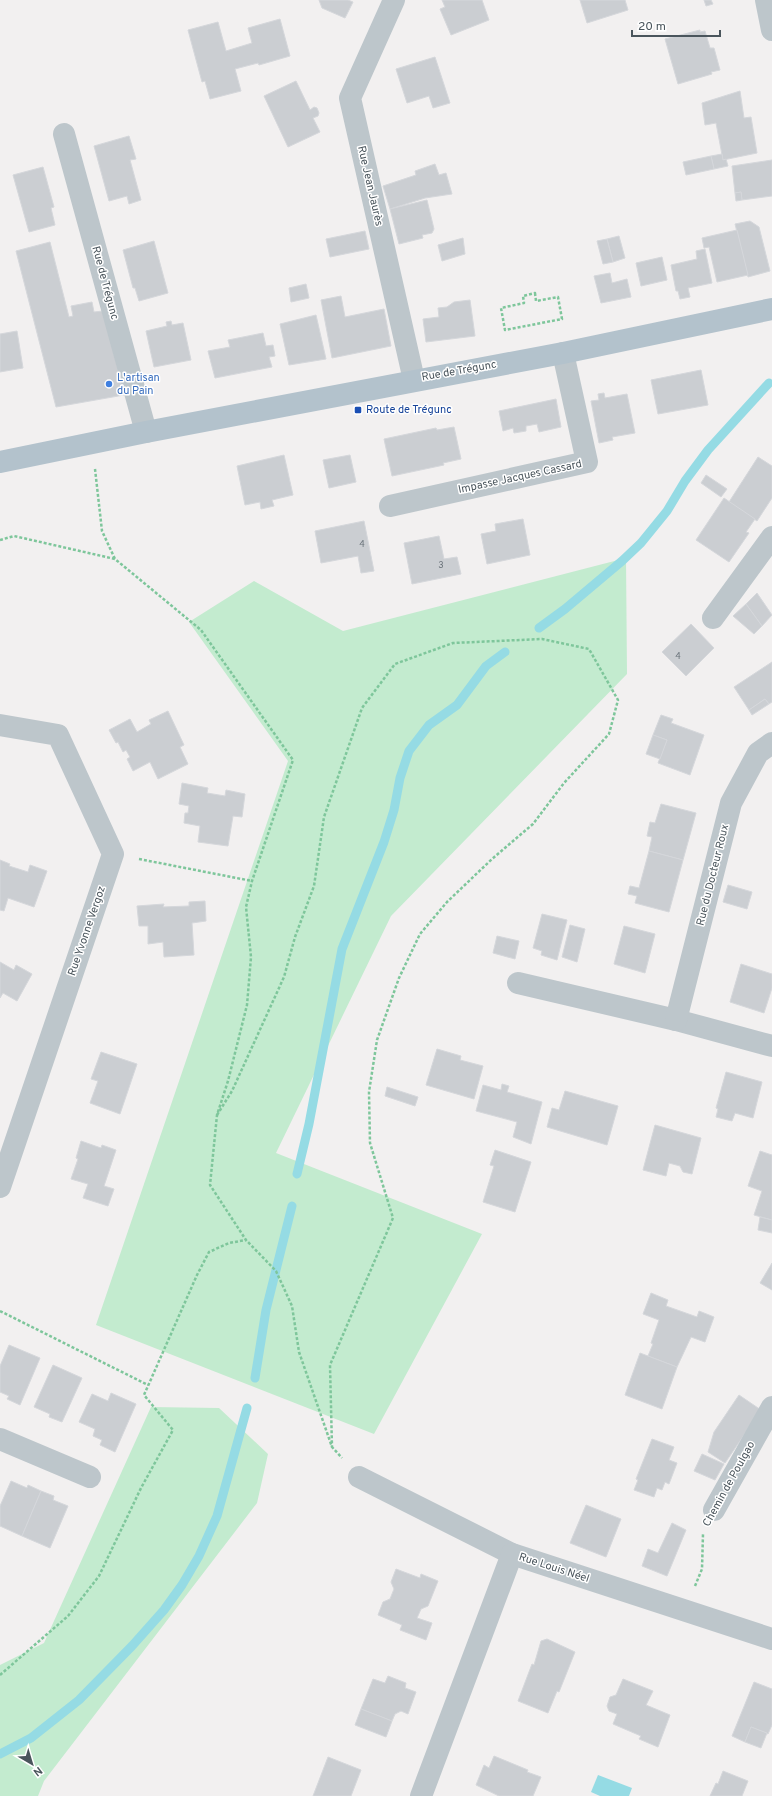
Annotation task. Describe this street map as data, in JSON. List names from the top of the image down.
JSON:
{
  "streets": {
    "main road": ["Rue de Trégunc"],
    "street": [
      "Rue Jean Jaurès",
      "Impasse Jacques Cassard",
      "Rue du Docteur Roux",
      "Rue Yvonne Vergoz",
      "Chemin de Poulgao",
      "Rue Louis Néel"
    ]
  },
  "crossings": [
    ["Rue Jean Jaurès", "Rue de Trégunc"],
    ["Rue de Trégunc", "Impasse Jacques Cassard"],
    ["Chemin de Poulgao", "Rue Louis Néel"]
  ],
  "places": {
    "other": ["L'artisan du Pain"],
    "transit": ["Route de Trégunc"]
  },
  "house_numbers": ["4", "3", "4"],
  "scale_bar": "20 m",
  "north": "bottom right"
}
